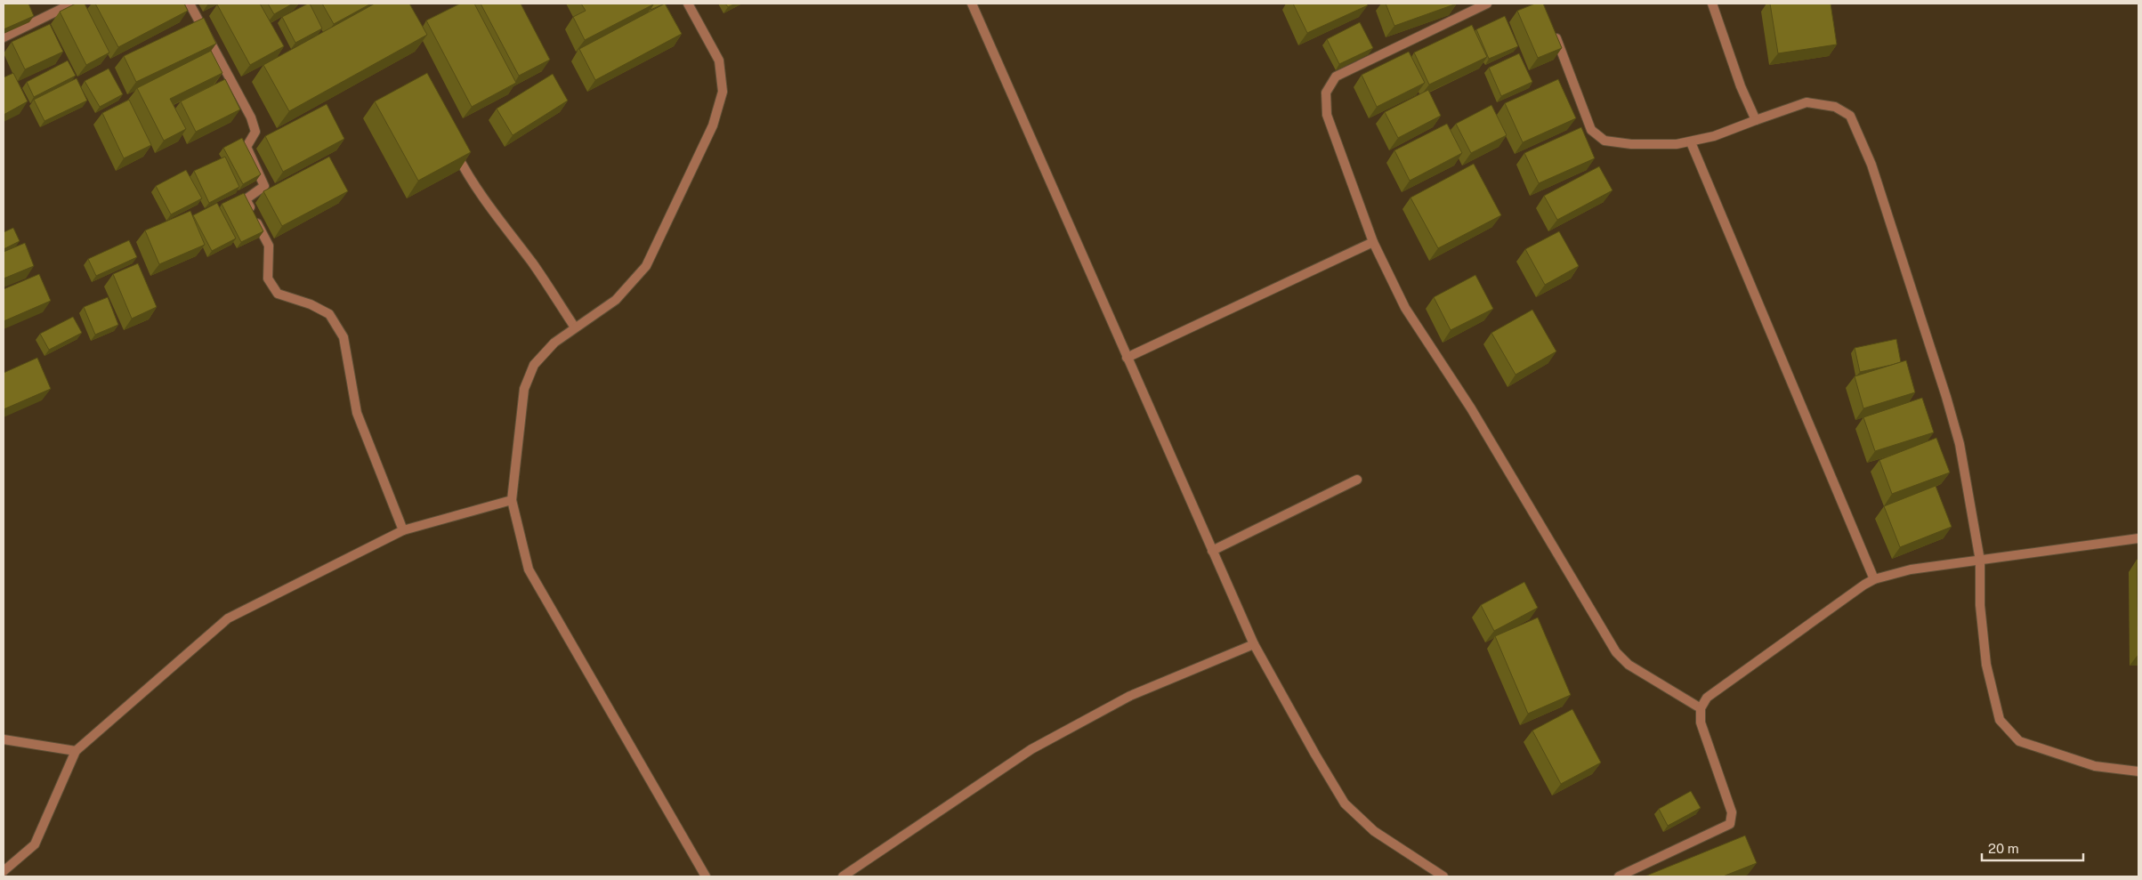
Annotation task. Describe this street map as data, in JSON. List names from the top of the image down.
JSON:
{
  "scale_bar": "20 m"
}
